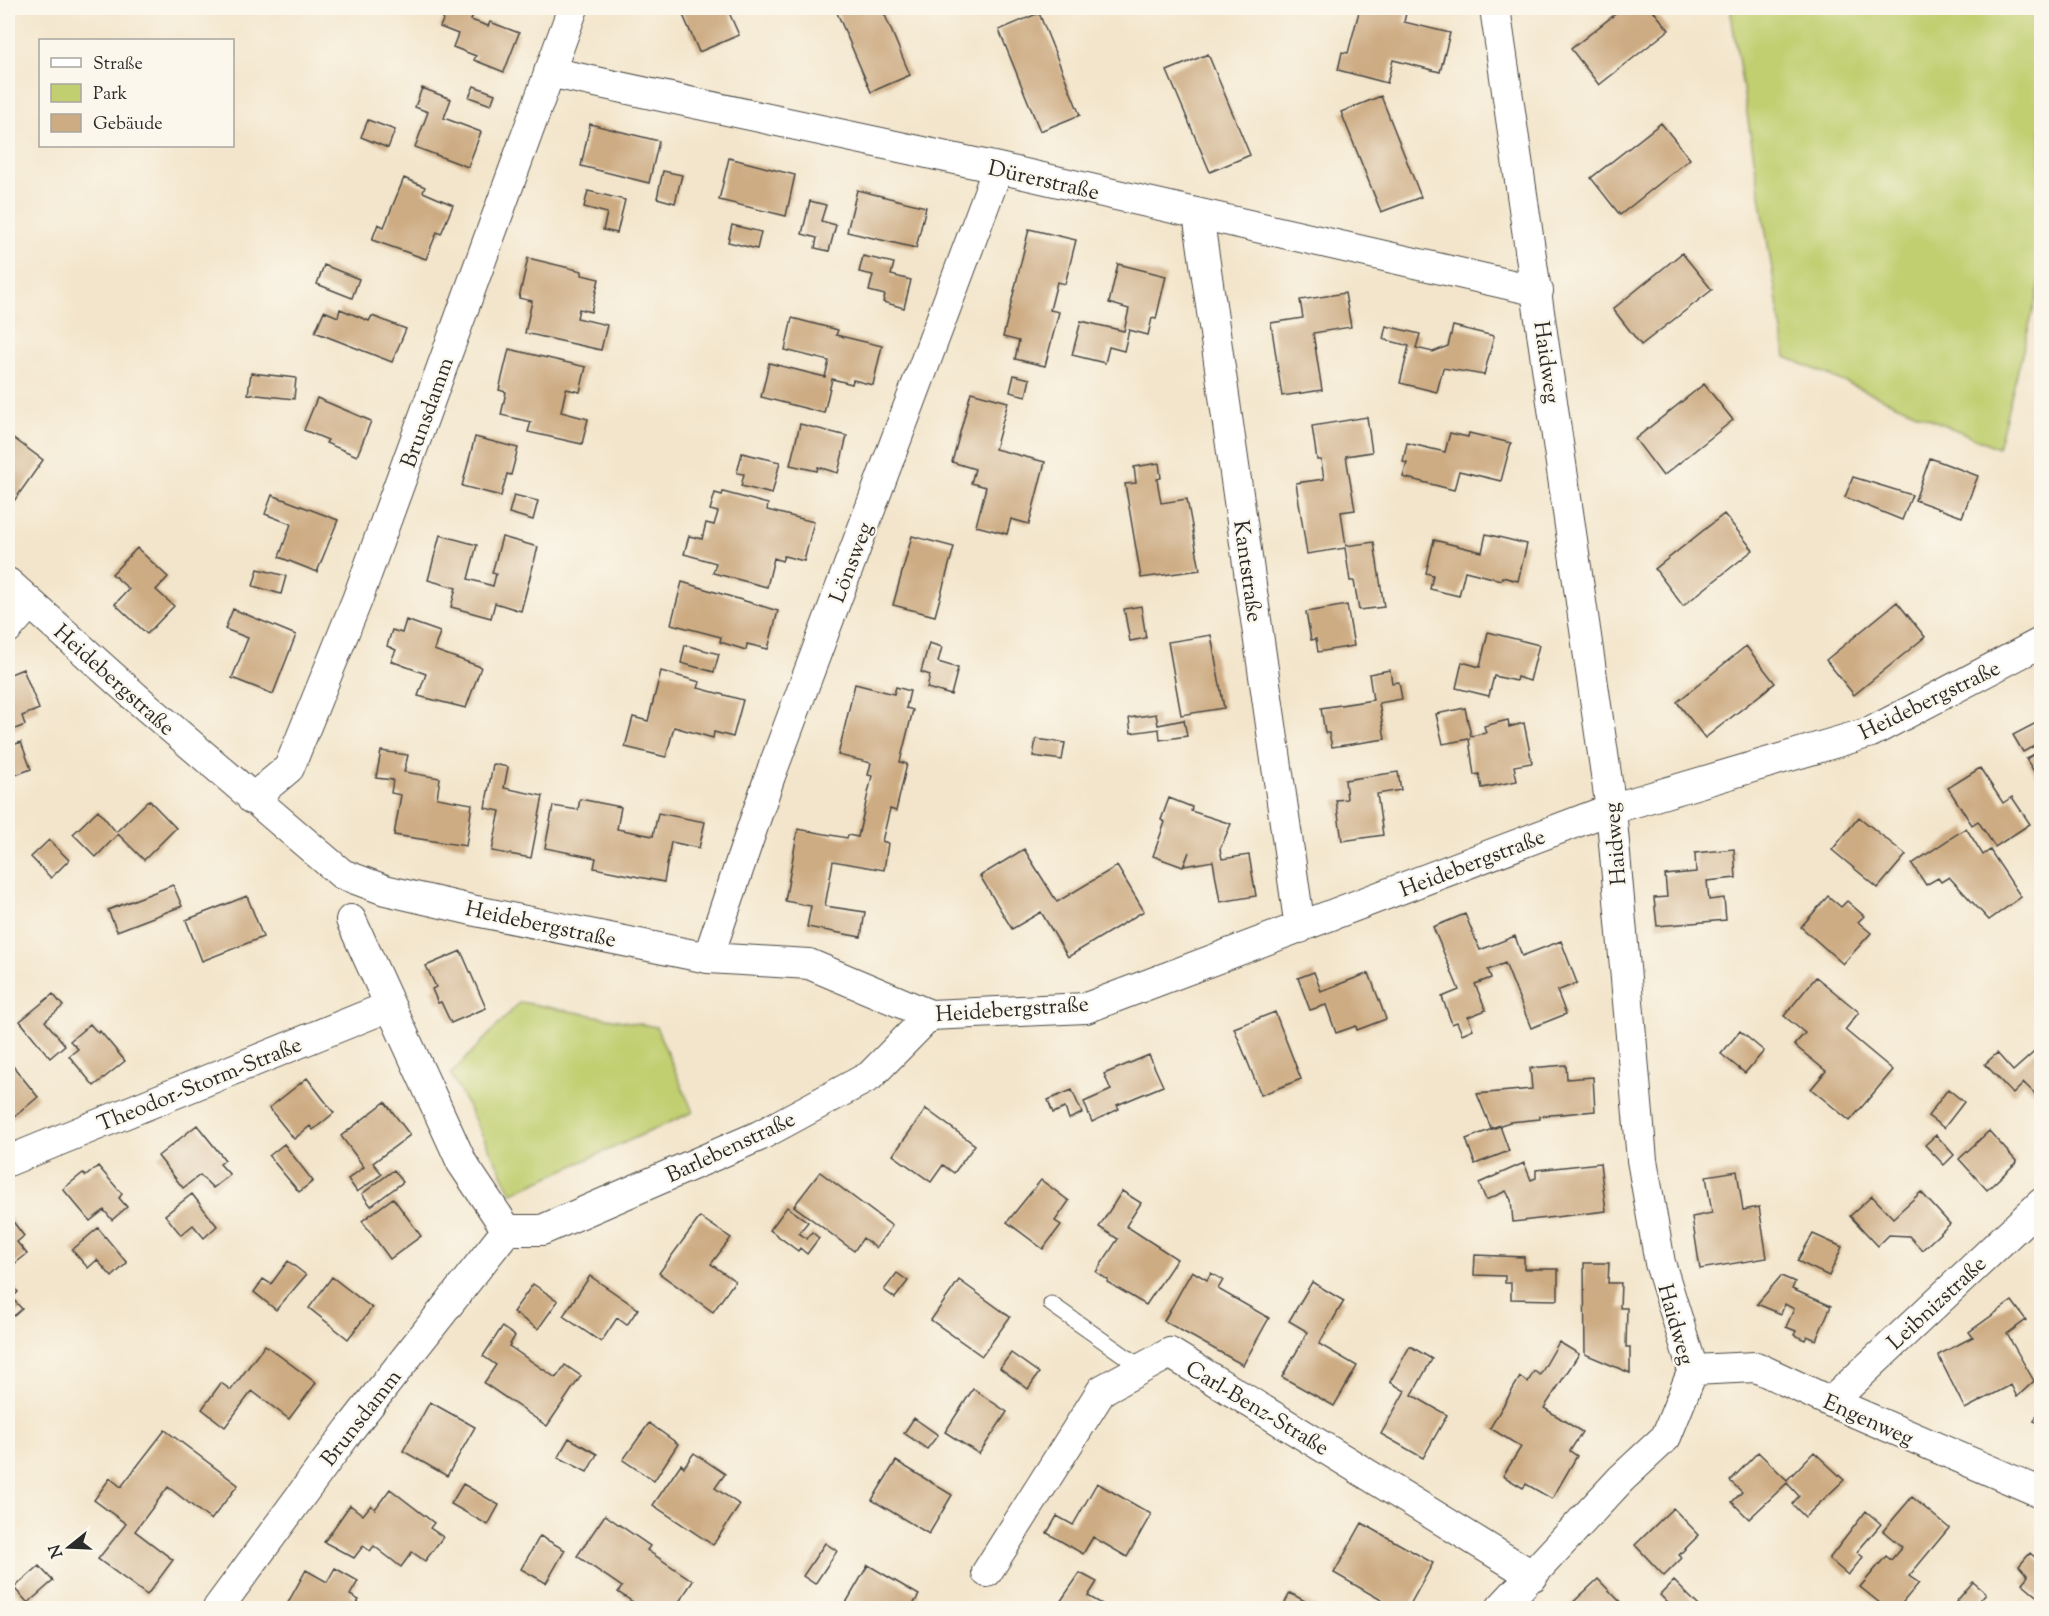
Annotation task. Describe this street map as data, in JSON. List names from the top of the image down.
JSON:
{
  "streets": {
    "street": [
      "Dürerstraße",
      "Haidweg",
      "Brunsdamm",
      "Lönsweg",
      "Kantstraße",
      "Heidebergstraße",
      "Theodor-Storm-Straße",
      "Barlebenstraße",
      "Leibnizstraße",
      "Carl-Benz-Straße",
      "Engenweg"
    ]
  },
  "crossings": [
    ["Dürerstraße", "Haidweg"],
    ["Dürerstraße", "Brunsdamm"],
    ["Dürerstraße", "Lönsweg"],
    ["Dürerstraße", "Kantstraße"],
    ["Haidweg", "Heidebergstraße"],
    ["Haidweg", "Carl-Benz-Straße"],
    ["Haidweg", "Engenweg"],
    ["Brunsdamm", "Heidebergstraße"],
    ["Brunsdamm", "Barlebenstraße"],
    ["Lönsweg", "Heidebergstraße"],
    ["Kantstraße", "Heidebergstraße"],
    ["Heidebergstraße", "Barlebenstraße"],
    ["Leibnizstraße", "Engenweg"]
  ],
  "legend": ["Straße", "Park", "Gebäude"],
  "north": "left"
}
